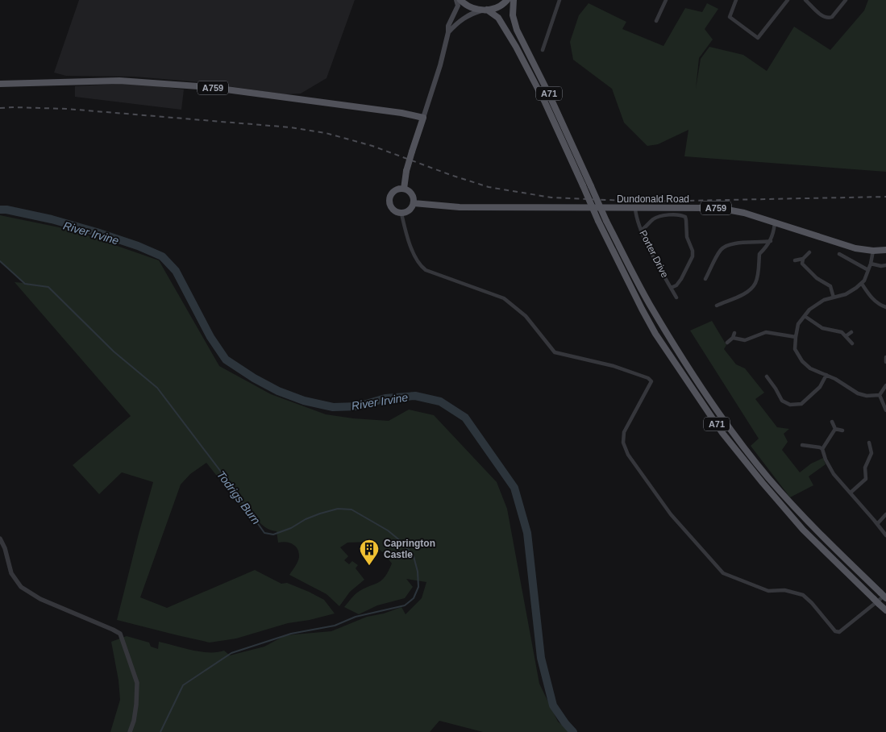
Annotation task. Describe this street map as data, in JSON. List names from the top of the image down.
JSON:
{
  "streets": {
    "main road": ["A759", "A71", "Dundonald Road"],
    "street": ["Porter Drive"]
  },
  "crossings": [
    ["Dundonald Road", "Porter Drive"]
  ],
  "water": ["River Irvine", "Todrigs Burn"],
  "places": {
    "building": ["Caprington Castle"]
  }
}
